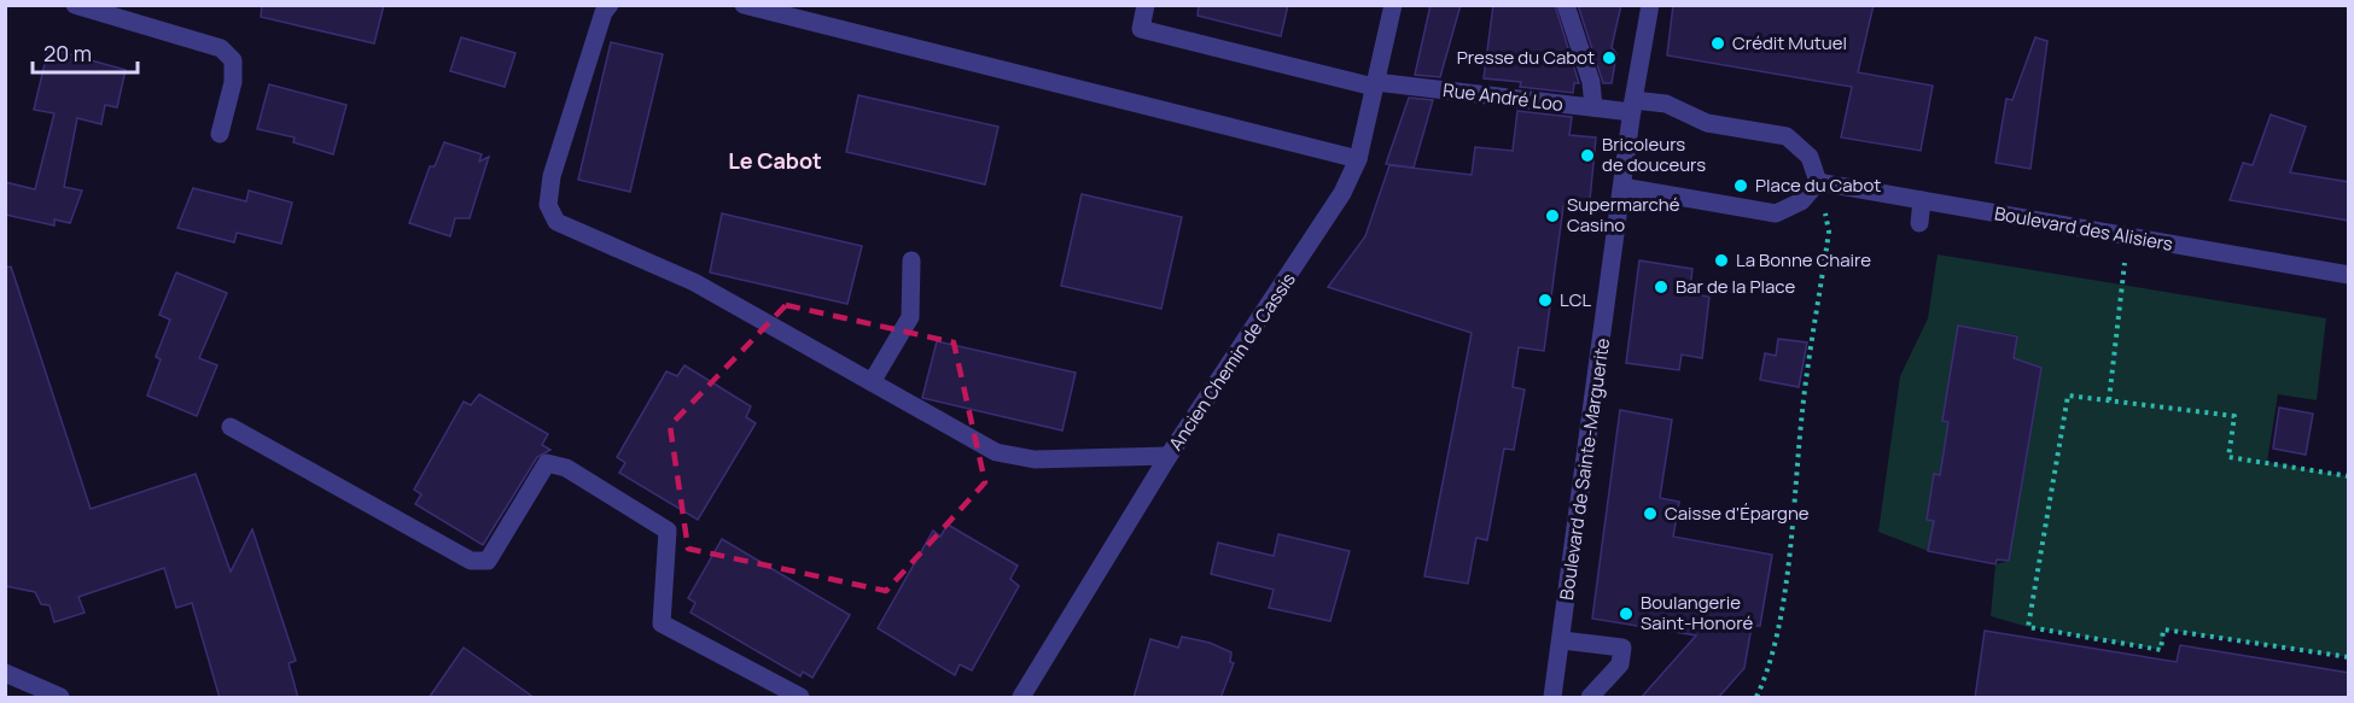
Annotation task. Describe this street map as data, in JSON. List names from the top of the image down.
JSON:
{
  "streets": {
    "street": [
      "Rue André Loo",
      "Boulevard des Alisiers",
      "Ancien Chemin de Cassis",
      "Boulevard de Sainte-Marguerite"
    ]
  },
  "crossings": [
    ["Rue André Loo", "Ancien Chemin de Cassis"],
    ["Rue André Loo", "Boulevard de Sainte-Marguerite"]
  ],
  "districts": ["Le Cabot"],
  "places": [
    "Crédit Mutuel",
    "Presse du Cabot",
    "Bricoleurs de douceurs",
    "Place du Cabot",
    "Supermarché Casino",
    "La Bonne Chaire",
    "Bar de la Place",
    "LCL",
    "Caisse d'Épargne",
    "Boulangerie Saint-Honoré"
  ],
  "scale_bar": "20 m"
}
